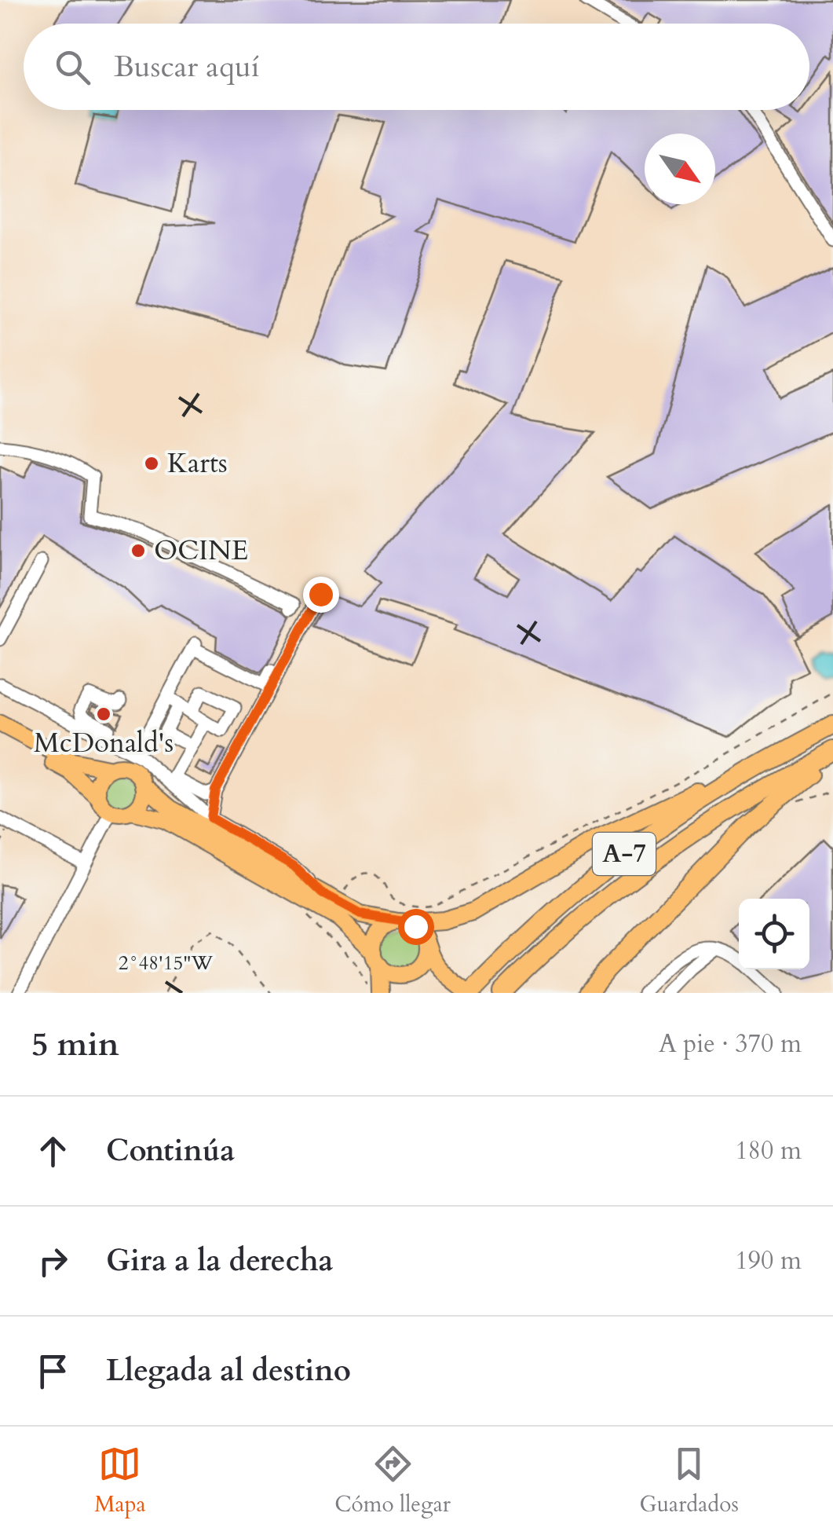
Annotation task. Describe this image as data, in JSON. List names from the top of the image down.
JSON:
{
  "streets": {
    "highway": ["A-7"]
  },
  "places": ["Karts", "OCINE", "McDonald's"],
  "north": "bottom right",
  "page": {
    "search": "Buscar aquí",
    "heading": ["5 min", "A pie · 370 m"],
    "list": [
      ["Continúa", "180 m"],
      ["Gira a la derecha", "190 m"],
      "Llegada al destino"
    ],
    "nav": ["Mapa", "Cómo llegar", "Guardados"]
  },
  "coordinates": ["2°48'15\"W"]
}
